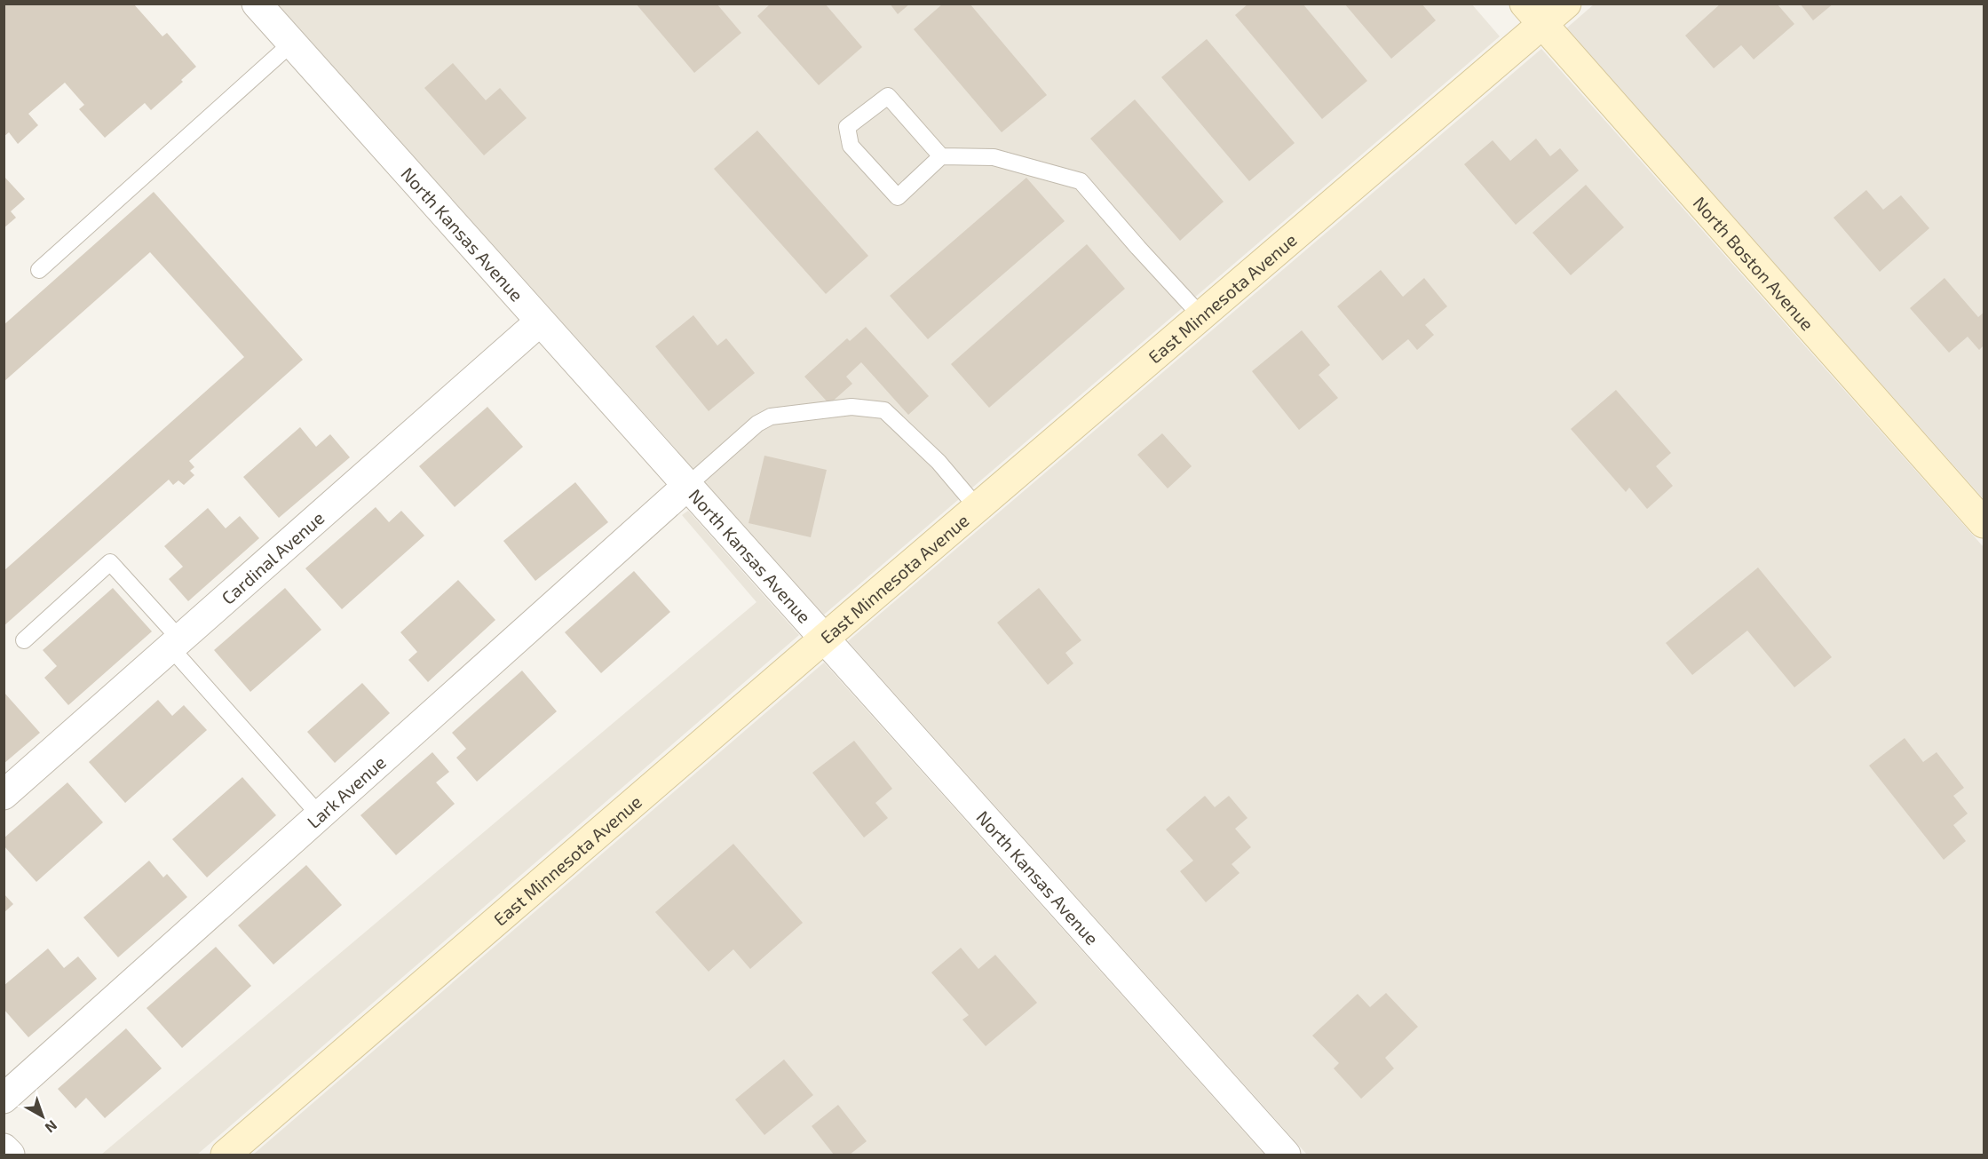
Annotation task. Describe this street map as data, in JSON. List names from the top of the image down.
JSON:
{
  "streets": {
    "street": [
      "North Kansas Avenue",
      "North Boston Avenue",
      "East Minnesota Avenue",
      "Cardinal Avenue",
      "Lark Avenue"
    ]
  },
  "crossings": [
    ["North Kansas Avenue", "East Minnesota Avenue"],
    ["North Kansas Avenue", "Cardinal Avenue"],
    ["North Kansas Avenue", "Lark Avenue"],
    ["North Boston Avenue", "East Minnesota Avenue"]
  ],
  "north": "bottom right"
}
